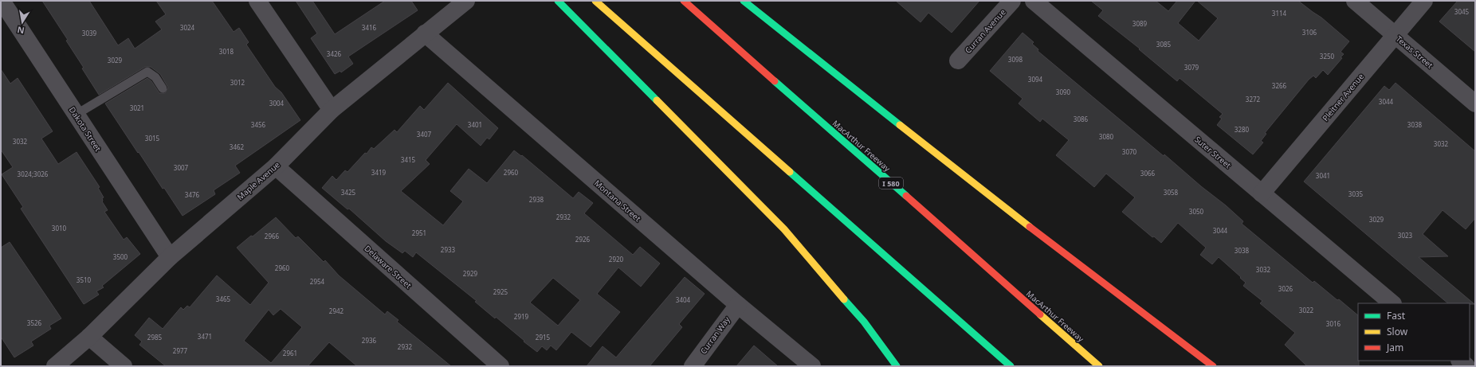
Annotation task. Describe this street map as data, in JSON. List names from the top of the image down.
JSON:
{
  "streets": {
    "highway": ["MacArthur Freeway", "I 580"],
    "street": [
      "Curran Avenue",
      "Texas Street",
      "Pleitner Avenue",
      "Dakota Street",
      "Suter Street",
      "Maple Avenue",
      "Montana Street",
      "Delaware Street",
      "Curran Way"
    ]
  },
  "crossings": [
    ["Texas Street", "Pleitner Avenue"],
    ["Pleitner Avenue", "Suter Street"],
    ["Dakota Street", "Maple Avenue"],
    ["Maple Avenue", "Montana Street"],
    ["Maple Avenue", "Delaware Street"],
    ["Montana Street", "Curran Way"]
  ],
  "house_numbers": [
    "3045",
    "3114",
    "3089",
    "3024",
    "3416",
    "3106",
    "3039",
    "3085",
    "3018",
    "3426",
    "3250",
    "3098",
    "3029",
    "3079",
    "3094",
    "3012",
    "3266",
    "3090",
    "3272",
    "3044",
    "3004",
    "3021",
    "3086",
    "3456",
    "3401",
    "3038",
    "3280",
    "3407",
    "3080",
    "3015",
    "3032",
    "3032",
    "3462",
    "3070",
    "3415",
    "3007",
    "3419",
    "2960",
    "3066",
    "3024;3026",
    "3041",
    "3425",
    "3058",
    "3035",
    "3476",
    "2938",
    "3050",
    "2932",
    "3029",
    "3010",
    "3044",
    "2951",
    "3023",
    "2966",
    "2926",
    "2933",
    "3038",
    "3500",
    "2920",
    "2960",
    "3032",
    "2929",
    "3510",
    "2954",
    "3026",
    "2925",
    "3465",
    "3404",
    "3022",
    "2942",
    "2919",
    "3526",
    "3016",
    "3471",
    "2985",
    "2915",
    "2936",
    "2932",
    "2977",
    "2961"
  ],
  "legend": ["Fast", "Slow", "Jam"],
  "north": "bottom"
}
